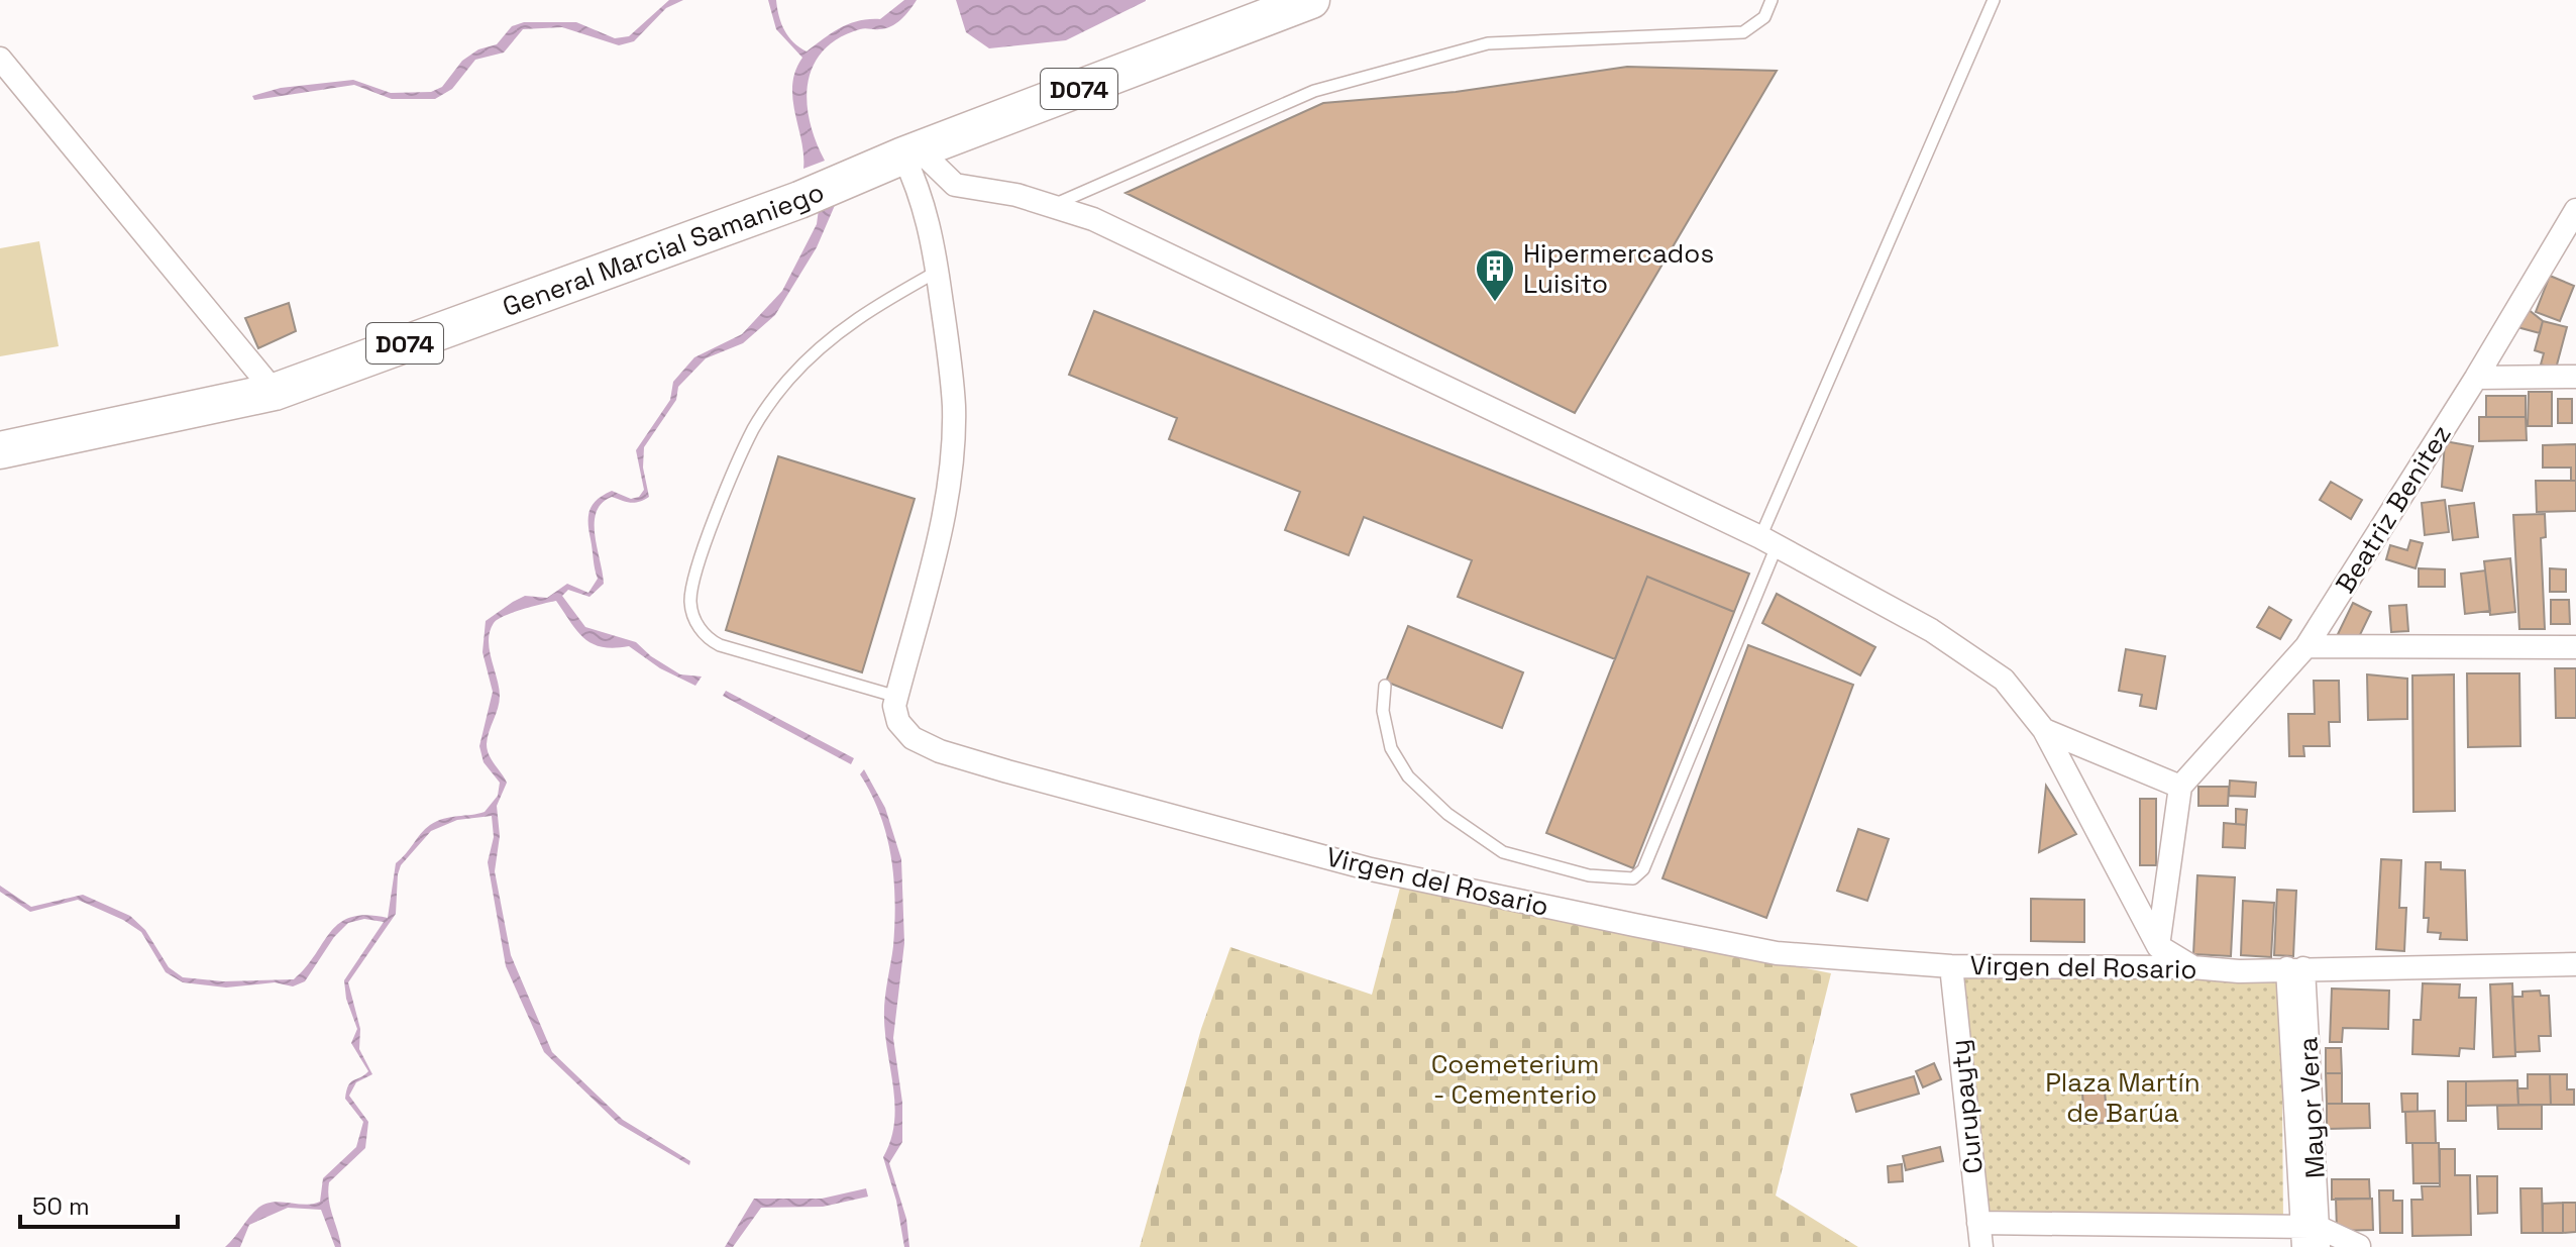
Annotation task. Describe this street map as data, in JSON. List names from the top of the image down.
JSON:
{
  "streets": {
    "main road": ["D074", "General Marcial Samaniego"],
    "street": [
      "Beatriz Benitez",
      "Virgen del Rosario",
      "Curupayty",
      "Mayor Vera"
    ]
  },
  "crossings": [
    ["Virgen del Rosario", "Curupayty"],
    ["Virgen del Rosario", "Mayor Vera"]
  ],
  "parks": ["Coemeterium - Cementerio", "Plaza Martín de Barúa"],
  "places": {
    "building": ["Hipermercados Luisito"]
  },
  "scale_bar": "50 m"
}
